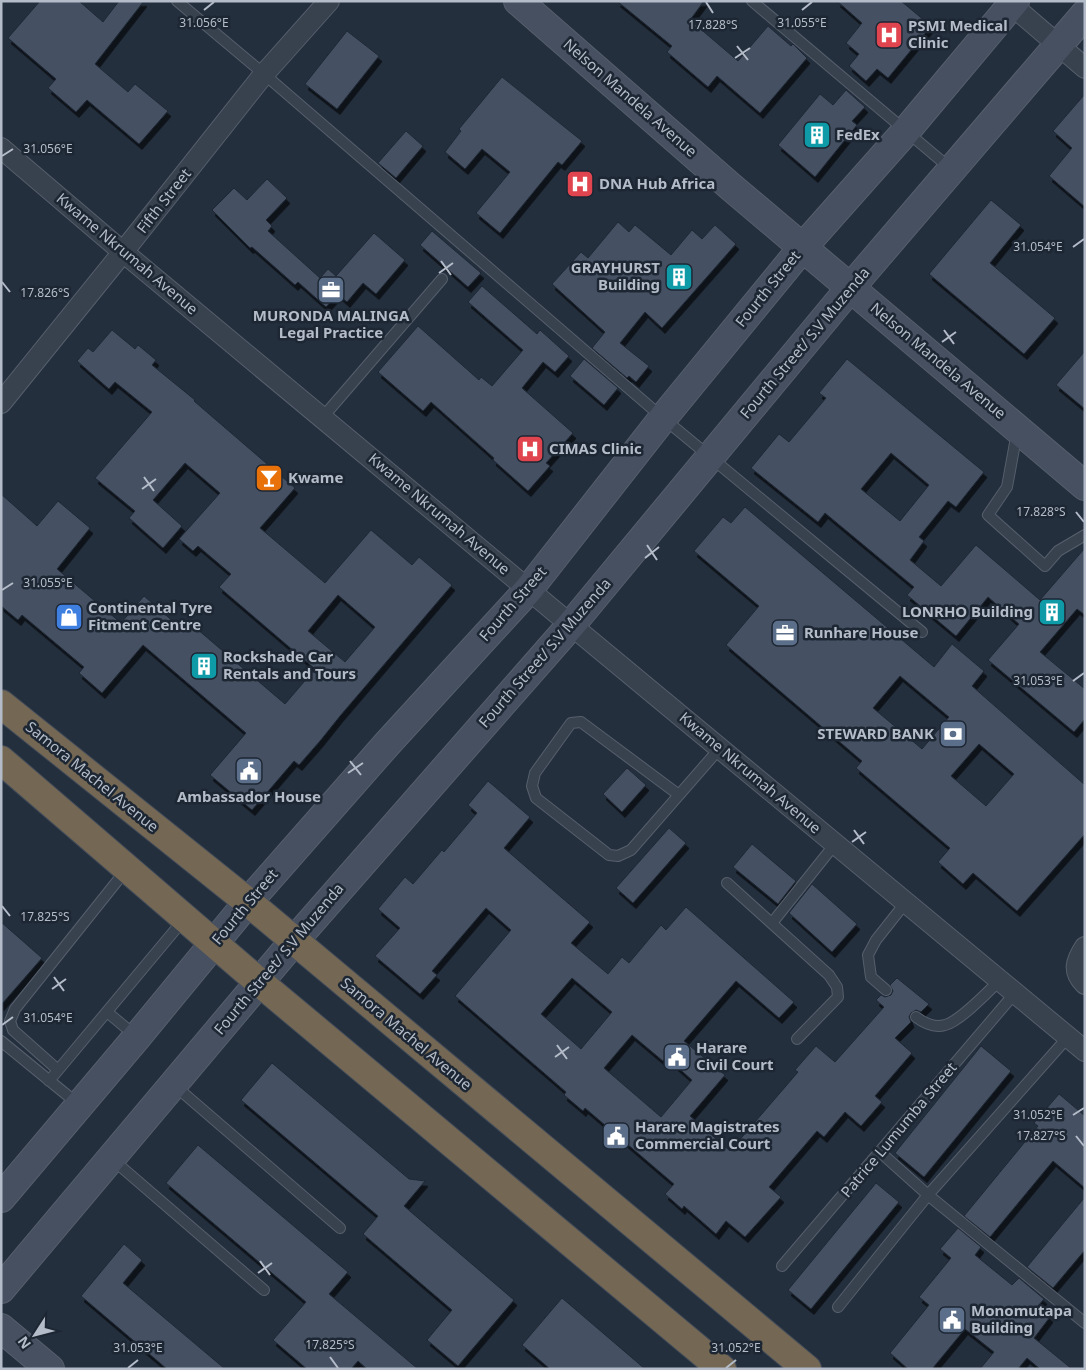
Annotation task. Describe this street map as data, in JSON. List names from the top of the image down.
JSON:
{
  "streets": {
    "highway": ["Samora Machel Avenue"],
    "main road": ["Nelson Mandela Avenue", "Fourth Street", "Fourth Street/ S.V Muzenda"],
    "street": ["Fifth Street", "Kwame Nkrumah Avenue"],
    "lane": ["Patrice Lumumba Street"]
  },
  "crossings": [
    ["Nelson Mandela Avenue", "Fourth Street"],
    ["Nelson Mandela Avenue", "Fourth Street/ S.V Muzenda"],
    ["Fifth Street", "Kwame Nkrumah Avenue"],
    ["Kwame Nkrumah Avenue", "Fourth Street"],
    ["Kwame Nkrumah Avenue", "Fourth Street/ S.V Muzenda"],
    ["Kwame Nkrumah Avenue", "Patrice Lumumba Street"],
    ["Fourth Street", "Samora Machel Avenue"],
    ["Fourth Street/ S.V Muzenda", "Samora Machel Avenue"]
  ],
  "places": {
    "hospital": ["PSMI Medical Clinic", "DNA Hub Africa", "CIMAS Clinic"],
    "building": [
      "FedEx",
      "GRAYHURST Building",
      "LONRHO Building",
      "Rockshade Car Rentals and Tours"
    ],
    "office": ["MURONDA MALINGA Legal Practice", "Runhare House"],
    "bar": ["Kwame"],
    "shop": ["Continental Tyre Fitment Centre"],
    "bank": ["STEWARD BANK"],
    "public building": [
      "Ambassador House",
      "Harare Civil Court",
      "Harare Magistrates Commercial Court",
      "Monomutapa Building"
    ]
  },
  "north": "bottom left",
  "coordinates": [
    "31.056°E",
    "31.055°E",
    "17.828°S",
    "31.054°E",
    "17.826°S",
    "31.053°E",
    "17.825°S",
    "31.052°E",
    "17.827°S"
  ]
}
